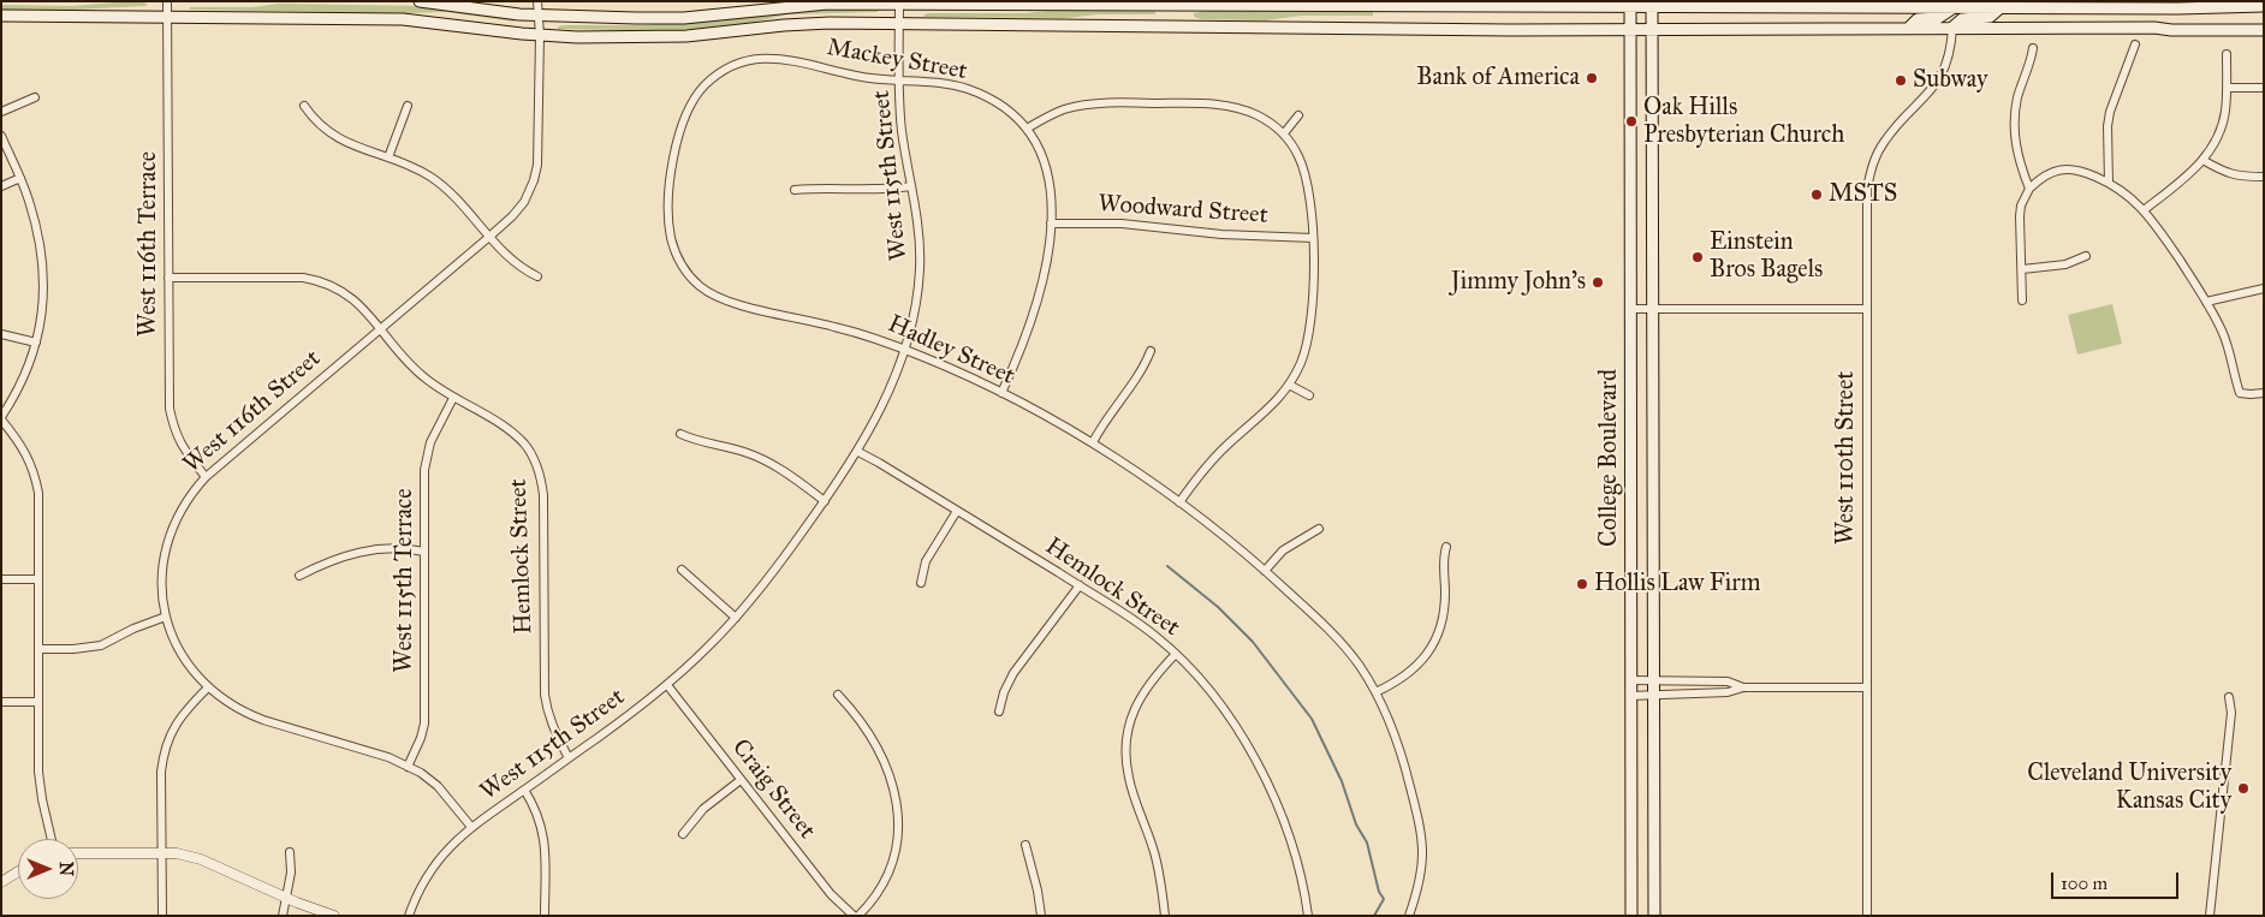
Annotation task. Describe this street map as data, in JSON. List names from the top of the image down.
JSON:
{
  "streets": {
    "main road": ["College Boulevard"],
    "street": [
      "Mackey Street",
      "West 115th Street",
      "Woodward Street",
      "West 116th Terrace",
      "Hadley Street",
      "West 116th Street",
      "West 110th Street",
      "Hemlock Street",
      "West 115th Terrace",
      "Craig Street"
    ]
  },
  "crossings": [
    ["Mackey Street", "West 115th Street"],
    ["Mackey Street", "Woodward Street"],
    ["Mackey Street", "Hadley Street"],
    ["West 115th Street", "Hadley Street"],
    ["West 115th Street", "West 116th Street"],
    ["West 115th Street", "Hemlock Street"],
    ["West 115th Street", "Craig Street"],
    ["West 116th Terrace", "West 116th Street"],
    ["West 116th Terrace", "Hemlock Street"],
    ["West 116th Street", "Hemlock Street"],
    ["West 116th Street", "West 115th Terrace"],
    ["Hemlock Street", "West 115th Terrace"]
  ],
  "places": [
    "Bank of America",
    "Subway",
    "Oak Hills Presbyterian Church",
    "MSTS",
    "Einstein Bros Bagels",
    "Jimmy John's",
    "Hollis Law Firm",
    "Cleveland University Kansas City"
  ],
  "scale_bar": "100 m",
  "north": "right"
}
